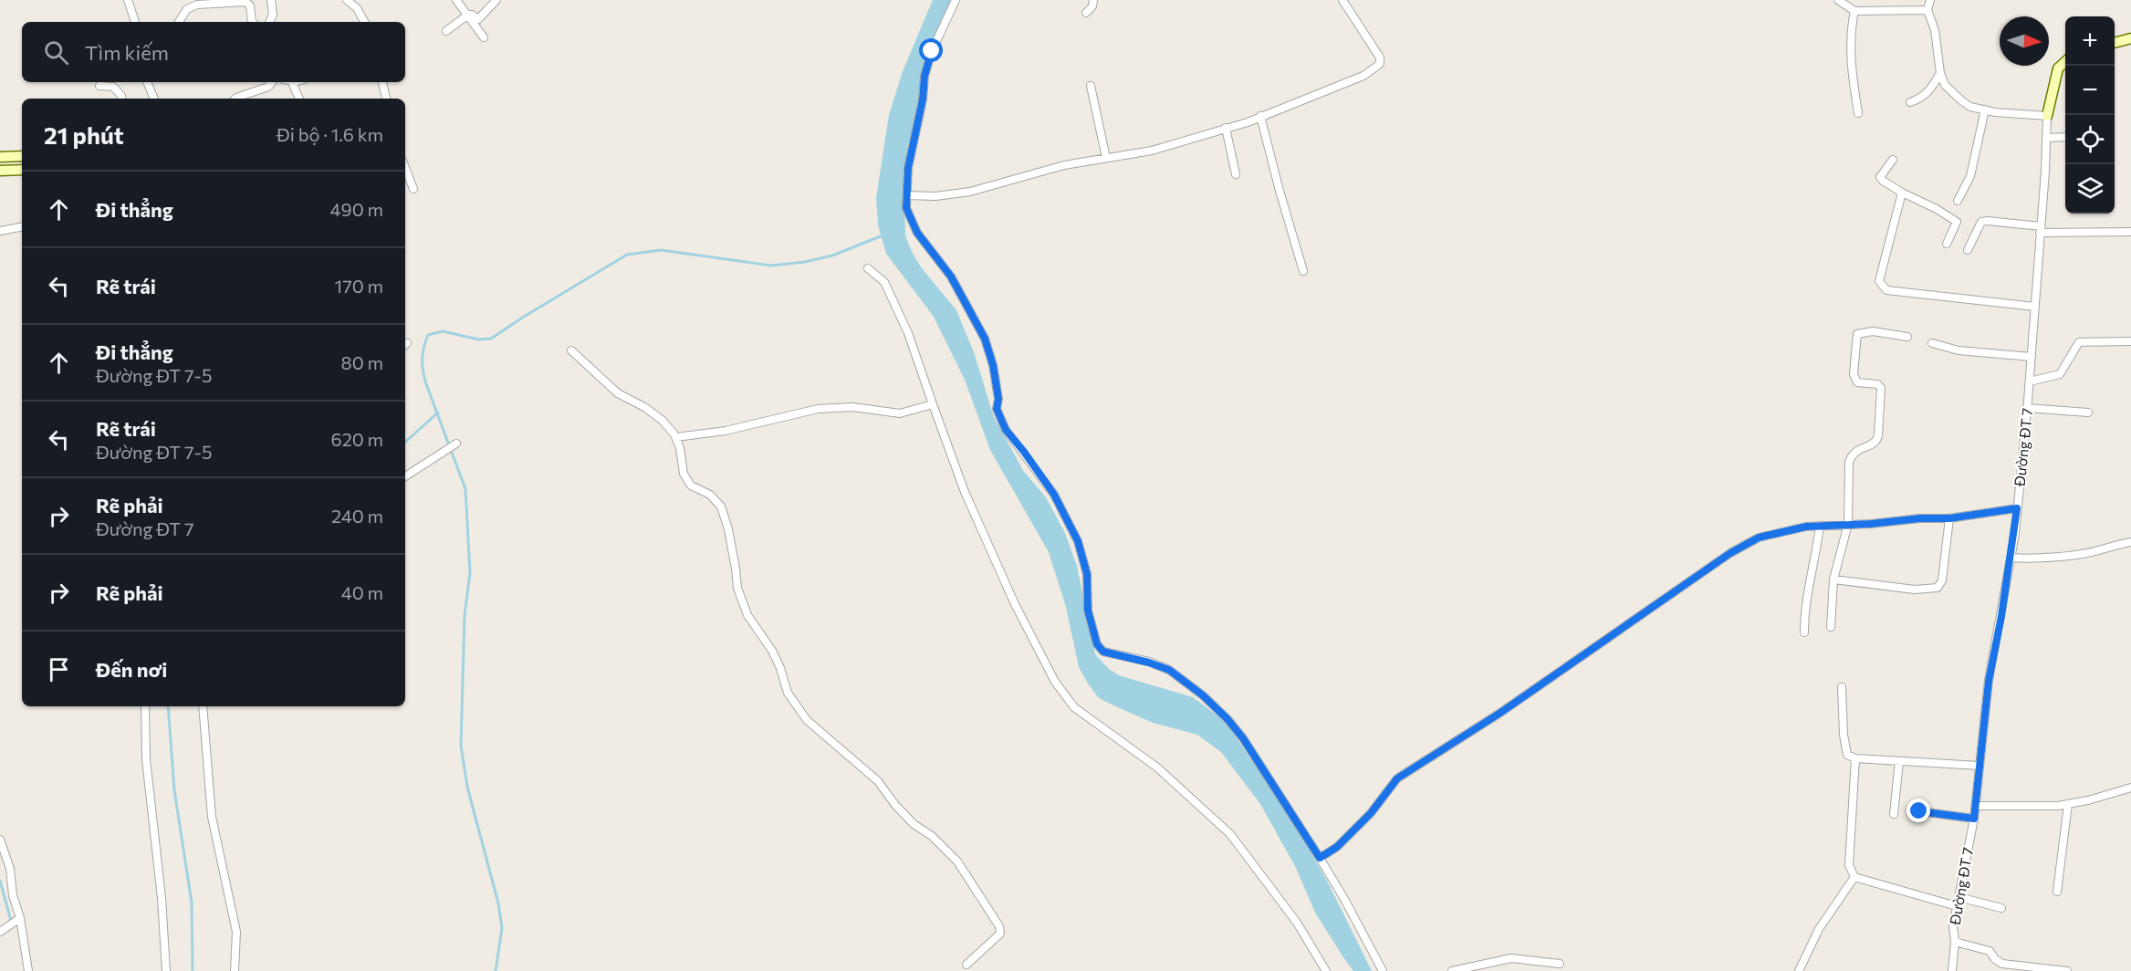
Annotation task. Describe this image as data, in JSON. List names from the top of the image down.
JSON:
{
  "streets": {
    "street": ["Đường ĐT 7"]
  },
  "north": "right",
  "page": {
    "map_buttons": ["+", "−"],
    "search": "Tìm kiếm",
    "heading": ["21 phút", "Đi bộ · 1.6 km"],
    "list": [
      ["Đi thẳng", "490 m"],
      ["Rẽ trái", "170 m"],
      ["Đi thẳng", "Đường ĐT 7-5", "80 m"],
      ["Rẽ trái", "Đường ĐT 7-5", "620 m"],
      ["Rẽ phải", "Đường ĐT 7", "240 m"],
      ["Rẽ phải", "40 m"],
      "Đến nơi"
    ]
  }
}
